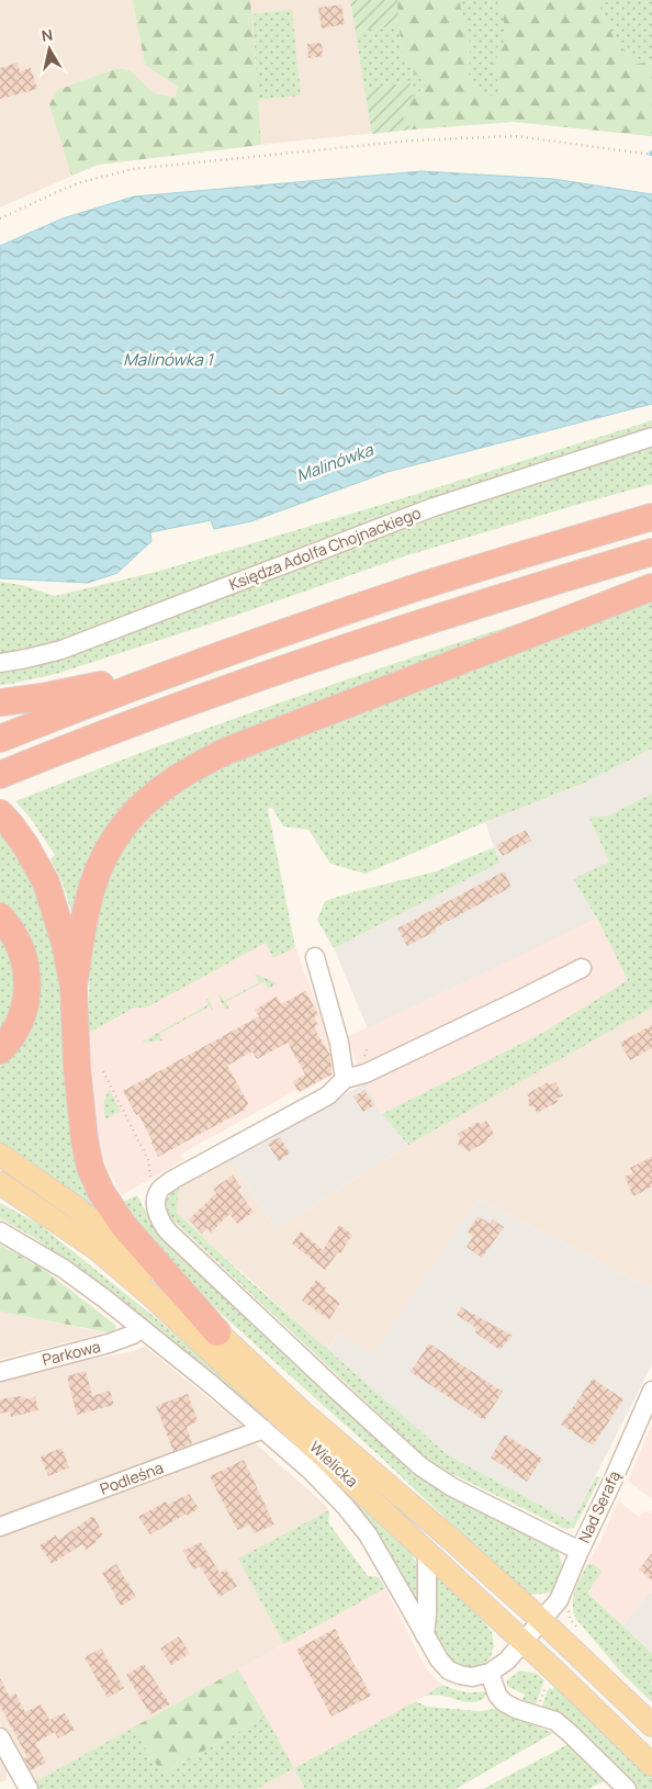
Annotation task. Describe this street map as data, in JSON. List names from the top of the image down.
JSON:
{
  "streets": {
    "main road": ["Wielicka"],
    "street": [
      "Księdza Adolfa Chojnackiego",
      "Parkowa",
      "Podleśna",
      "Nad Serafą"
    ]
  },
  "crossings": [
    ["Wielicka", "Nad Serafą"]
  ],
  "water": ["Malinówka 1", "Malinówka"],
  "north": "top"
}
